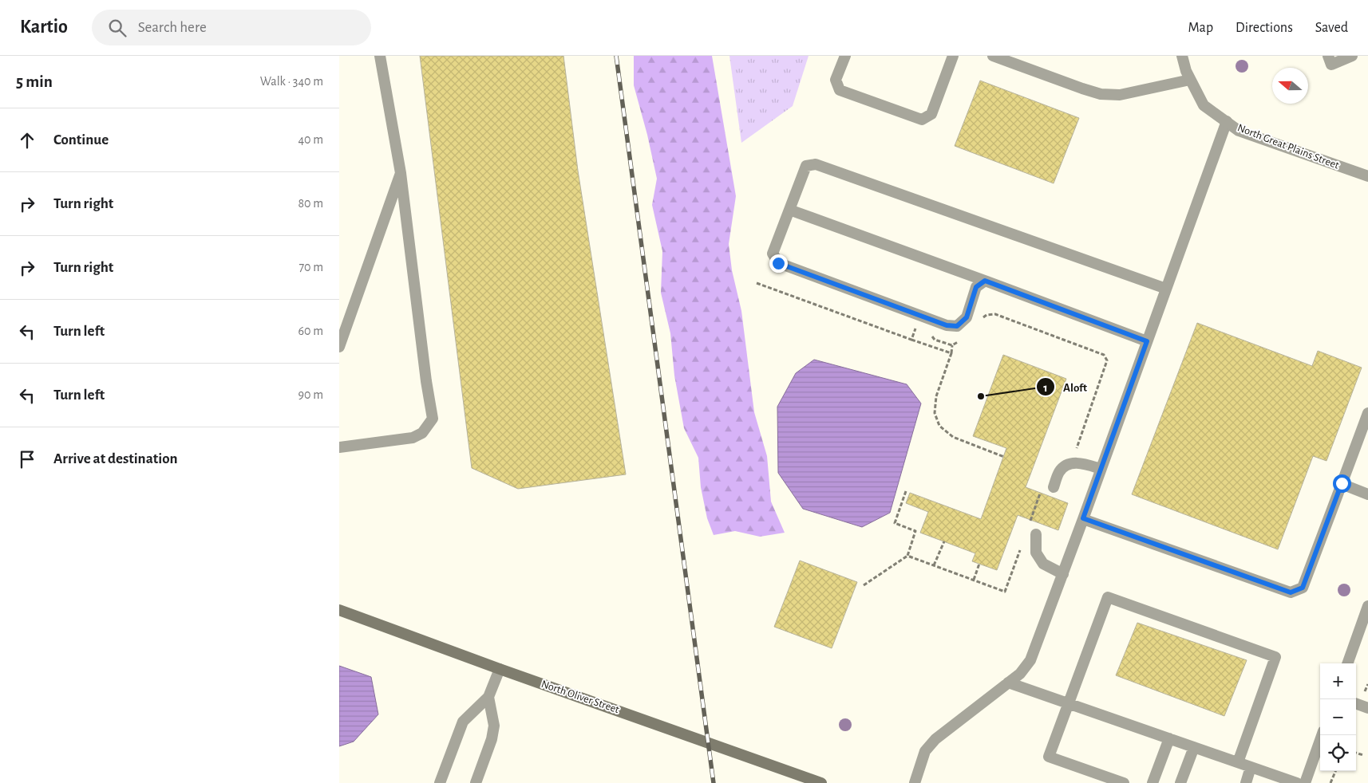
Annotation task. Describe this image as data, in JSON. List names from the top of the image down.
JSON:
{
  "streets": {
    "main road": ["North Oliver Street"],
    "street": ["North Great Plains Street"]
  },
  "places": ["Aloft"],
  "north": "left",
  "page": {
    "header": "Kartio",
    "search": "Search here",
    "nav": ["Map", "Directions", "Saved"],
    "heading": ["5 min", "Walk · 340 m"],
    "list": [
      ["Continue", "40 m"],
      ["Turn right", "80 m"],
      ["Turn right", "70 m"],
      ["Turn left", "60 m"],
      ["Turn left", "90 m"],
      "Arrive at destination"
    ],
    "map_buttons": ["+", "−"]
  }
}
